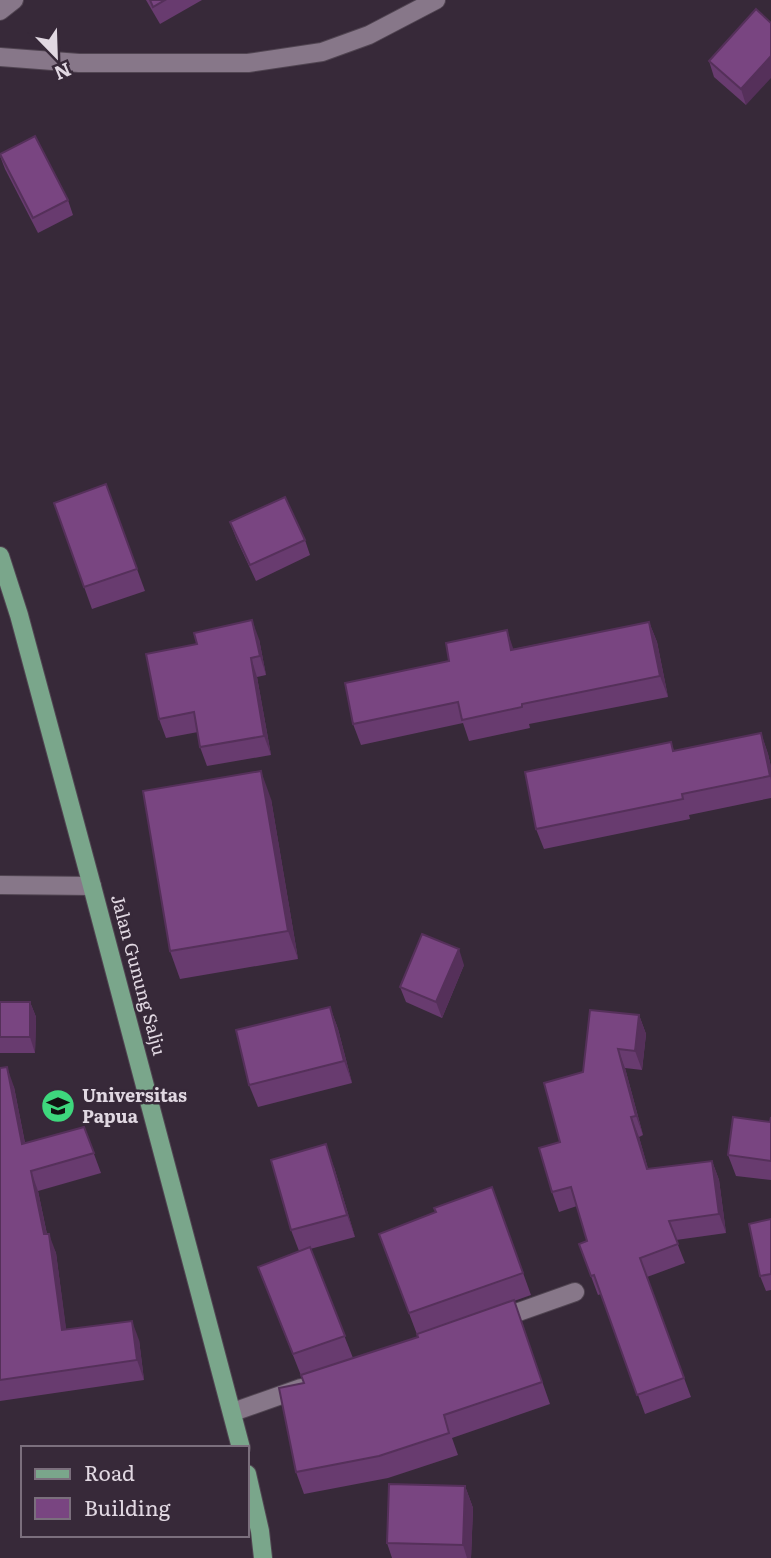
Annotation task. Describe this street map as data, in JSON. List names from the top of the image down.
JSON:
{
  "streets": {
    "main road": ["Jalan Gunung Salju"]
  },
  "places": {
    "school or university": ["Universitas Papua"]
  },
  "legend": ["Road", "Building"],
  "north": "bottom right"
}
